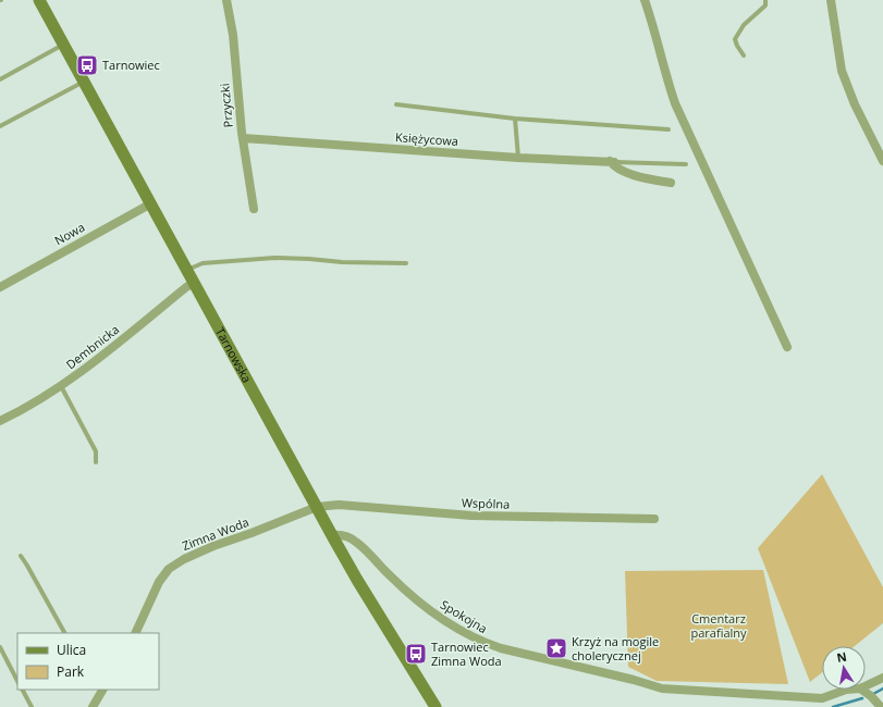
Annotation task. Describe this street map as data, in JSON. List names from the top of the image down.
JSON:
{
  "streets": {
    "main road": ["Tarnowska"],
    "street": [
      "Przyczki",
      "Księżycowa",
      "Nowa",
      "Dembnicka",
      "Wspólna",
      "Zimna Woda",
      "Spokojna"
    ]
  },
  "crossings": [
    ["Przyczki", "Księżycowa"],
    ["Nowa", "Tarnowska"],
    ["Dembnicka", "Tarnowska"],
    ["Tarnowska", "Wspólna"],
    ["Tarnowska", "Zimna Woda"],
    ["Tarnowska", "Spokojna"],
    ["Wspólna", "Zimna Woda"]
  ],
  "parks": ["Cmentarz parafialny"],
  "places": {
    "bus stop": ["Tarnowiec", "Tarnowiec Zimna Woda"],
    "place": ["Krzyż na mogile cholerycznej"]
  },
  "legend": ["Ulica", "Park"],
  "north": "top"
}
